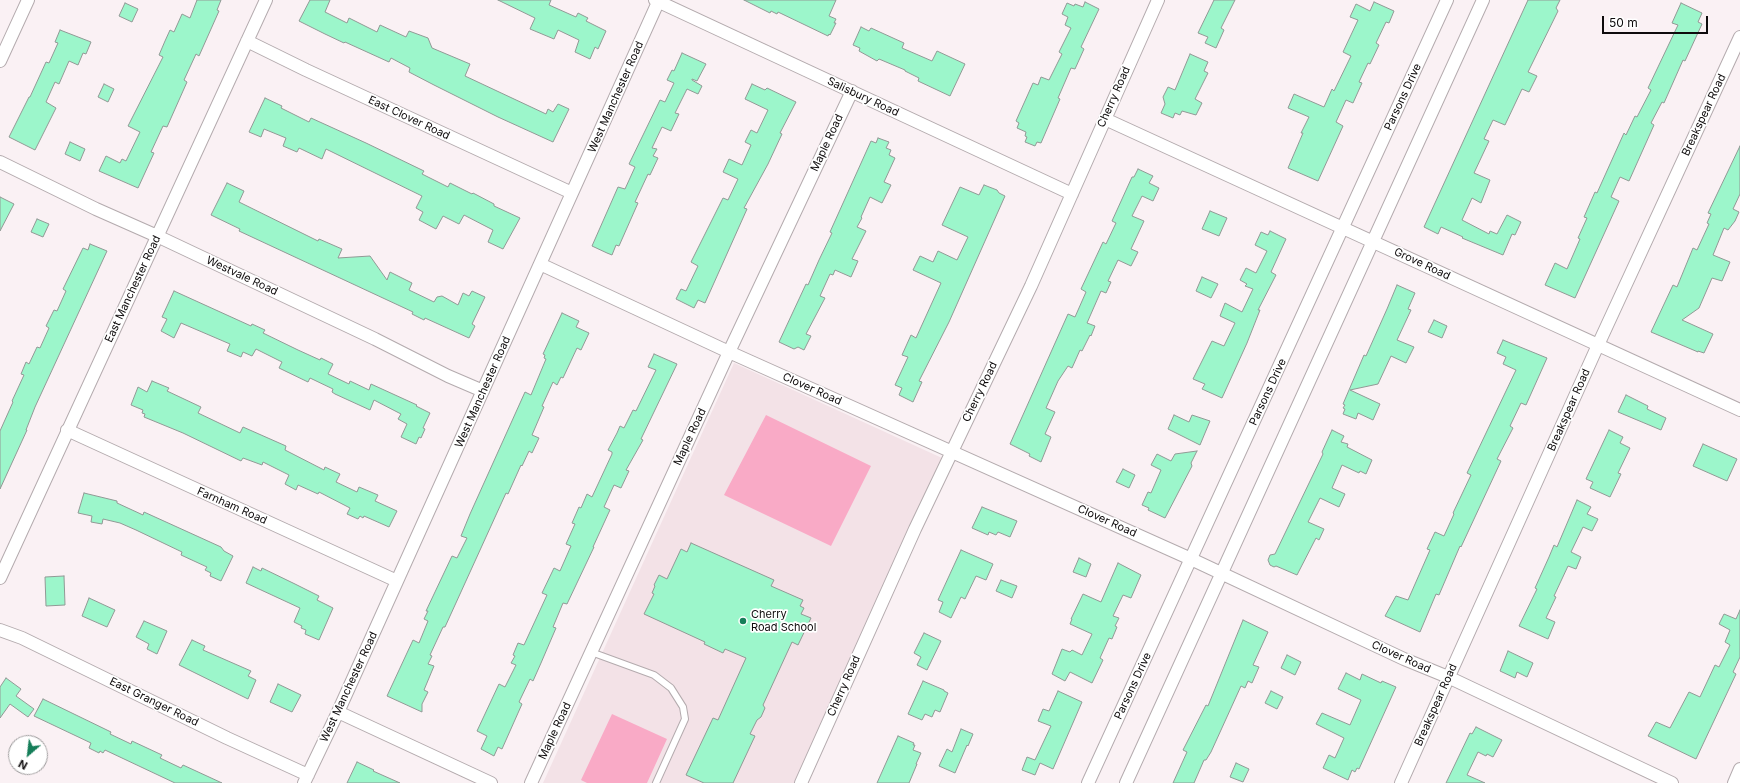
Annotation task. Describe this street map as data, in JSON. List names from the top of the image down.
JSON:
{
  "streets": {
    "street": [
      "West Manchester Road",
      "Salisbury Road",
      "Cherry Road",
      "Parsons Drive",
      "Breakspear Road",
      "East Clover Road",
      "Maple Road",
      "Grove Road",
      "Westvale Road",
      "East Manchester Road",
      "Clover Road",
      "Farnham Road",
      "East Granger Road"
    ]
  },
  "crossings": [
    ["West Manchester Road", "Salisbury Road"],
    ["West Manchester Road", "East Clover Road"],
    ["West Manchester Road", "Westvale Road"],
    ["West Manchester Road", "Clover Road"],
    ["West Manchester Road", "Farnham Road"],
    ["West Manchester Road", "East Granger Road"],
    ["Salisbury Road", "Cherry Road"],
    ["Salisbury Road", "Maple Road"],
    ["Cherry Road", "Grove Road"],
    ["Cherry Road", "Clover Road"],
    ["Parsons Drive", "Grove Road"],
    ["Parsons Drive", "Clover Road"],
    ["Breakspear Road", "Grove Road"],
    ["Breakspear Road", "Clover Road"],
    ["East Clover Road", "East Manchester Road"],
    ["Maple Road", "Clover Road"],
    ["Westvale Road", "East Manchester Road"],
    ["East Manchester Road", "Farnham Road"]
  ],
  "places": ["Cherry Road School"],
  "scale_bar": "50 m",
  "north": "bottom left"
}
